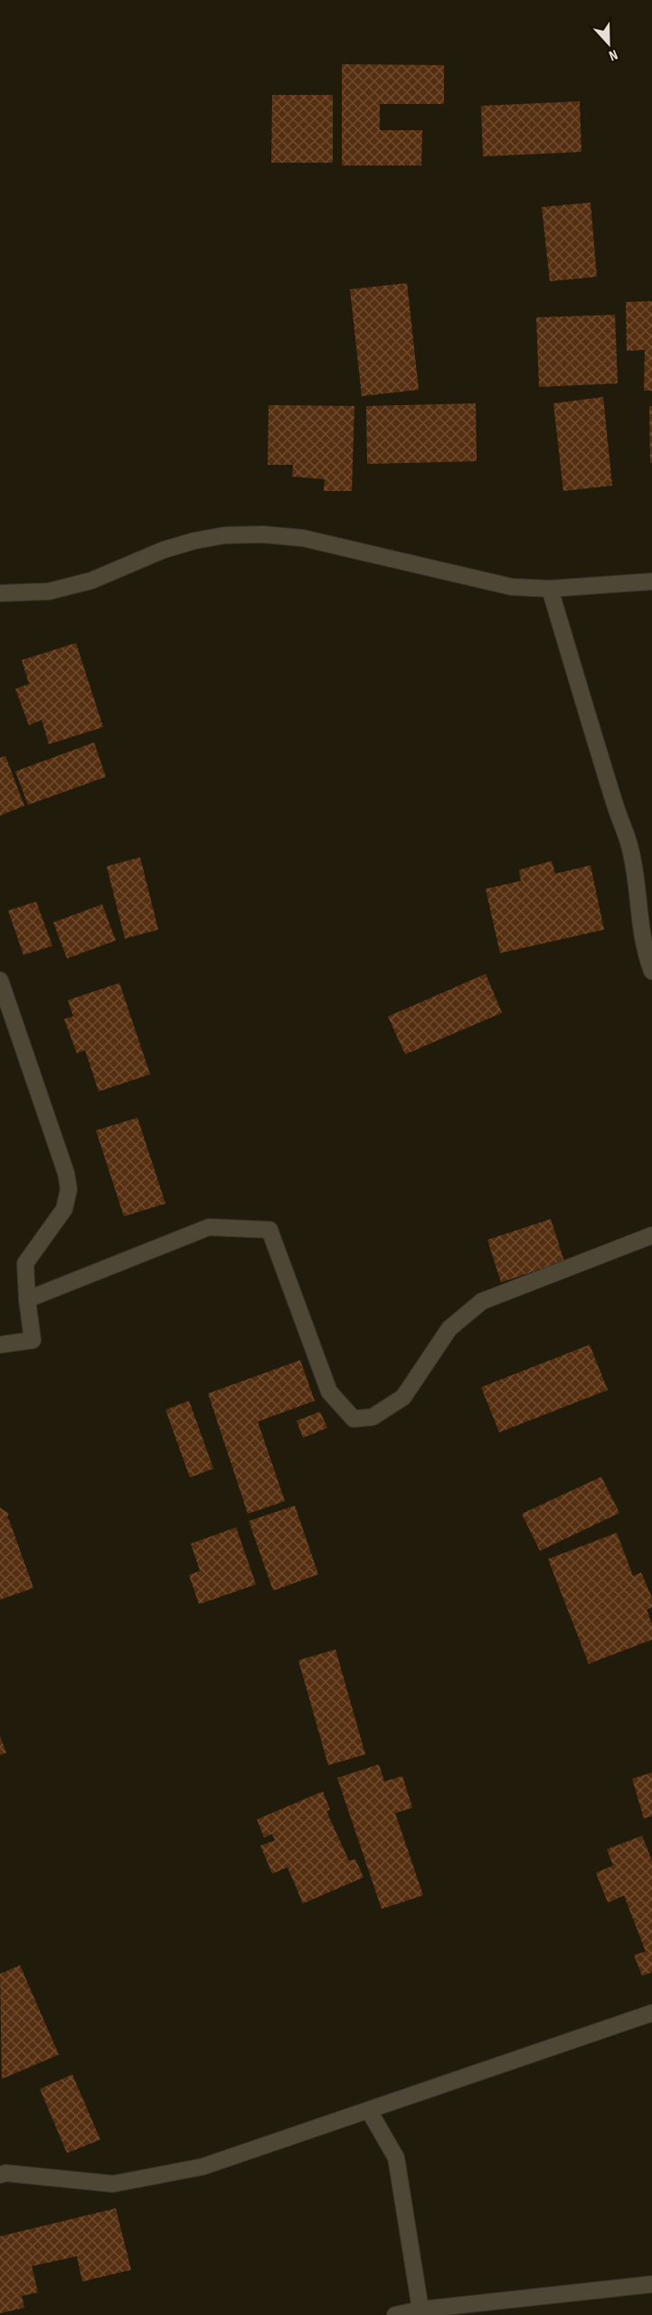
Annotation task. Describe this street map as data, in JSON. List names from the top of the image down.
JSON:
{
  "north": "bottom"
}
